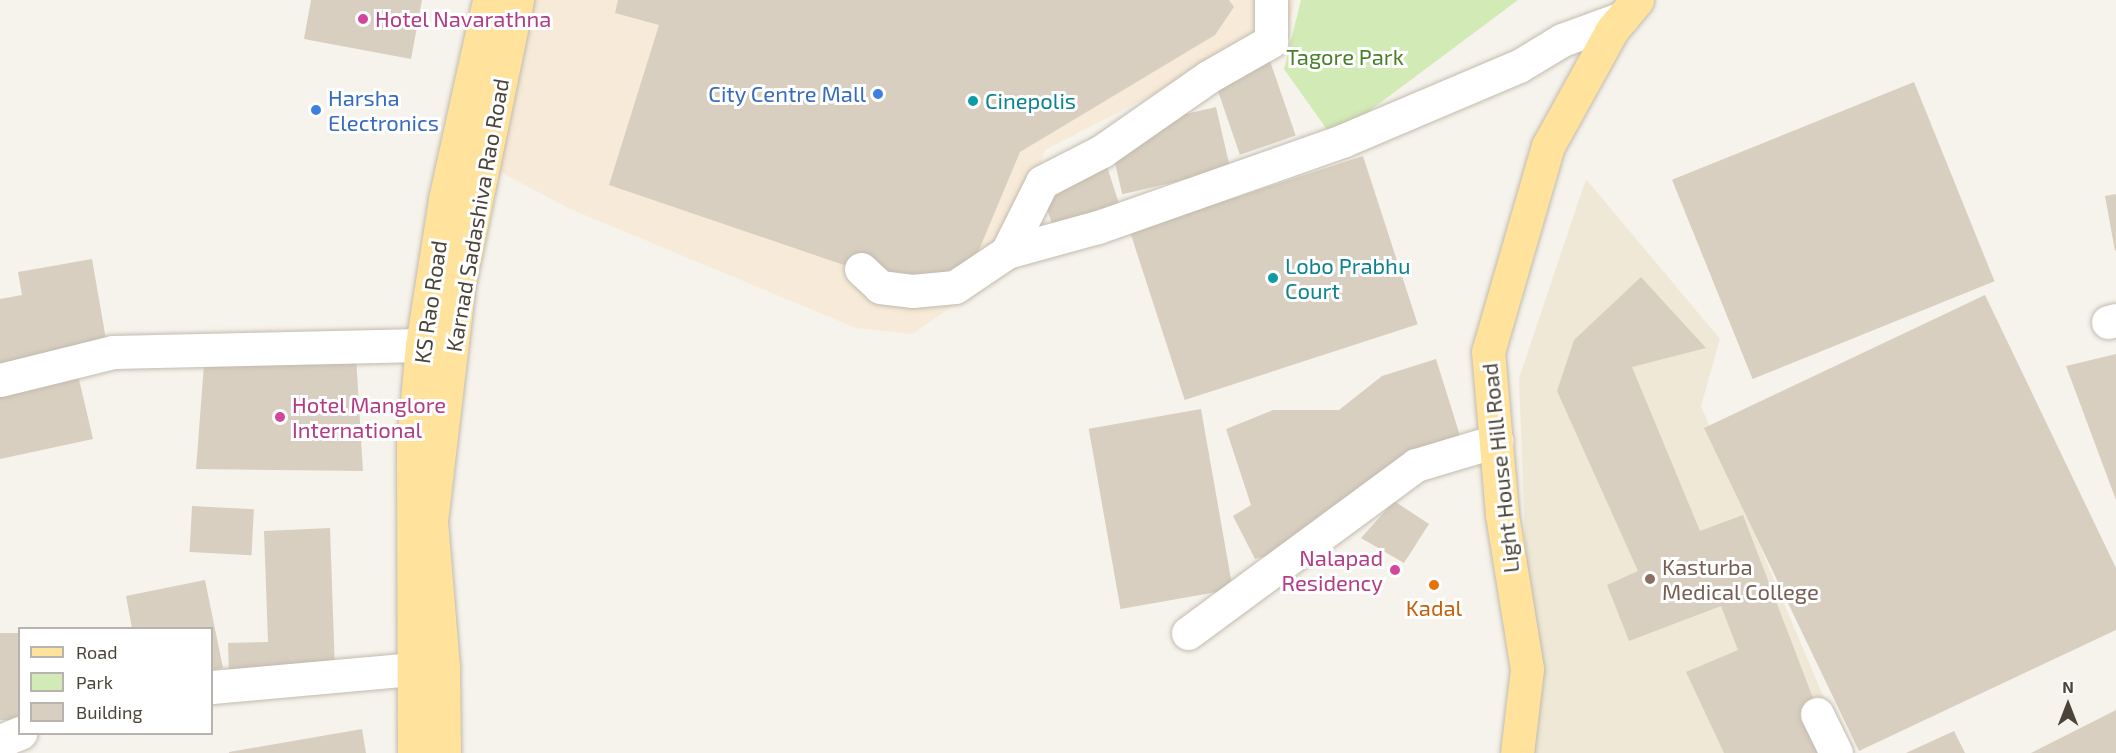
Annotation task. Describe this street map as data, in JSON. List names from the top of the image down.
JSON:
{
  "streets": {
    "main road": ["Karnad Sadashiva Rao Road", "KS Rao Road", "Light House Hill Road"]
  },
  "parks": ["Tagore Park"],
  "places": [
    "Hotel Navarathna",
    "City Centre Mall",
    "Cinepolis",
    "Harsha Electronics",
    "Lobo Prabhu Court",
    "Hotel Manglore International",
    "Nalapad Residency",
    "Kasturba Medical College",
    "Kadal"
  ],
  "legend": ["Road", "Park", "Building"],
  "north": "top"
}
